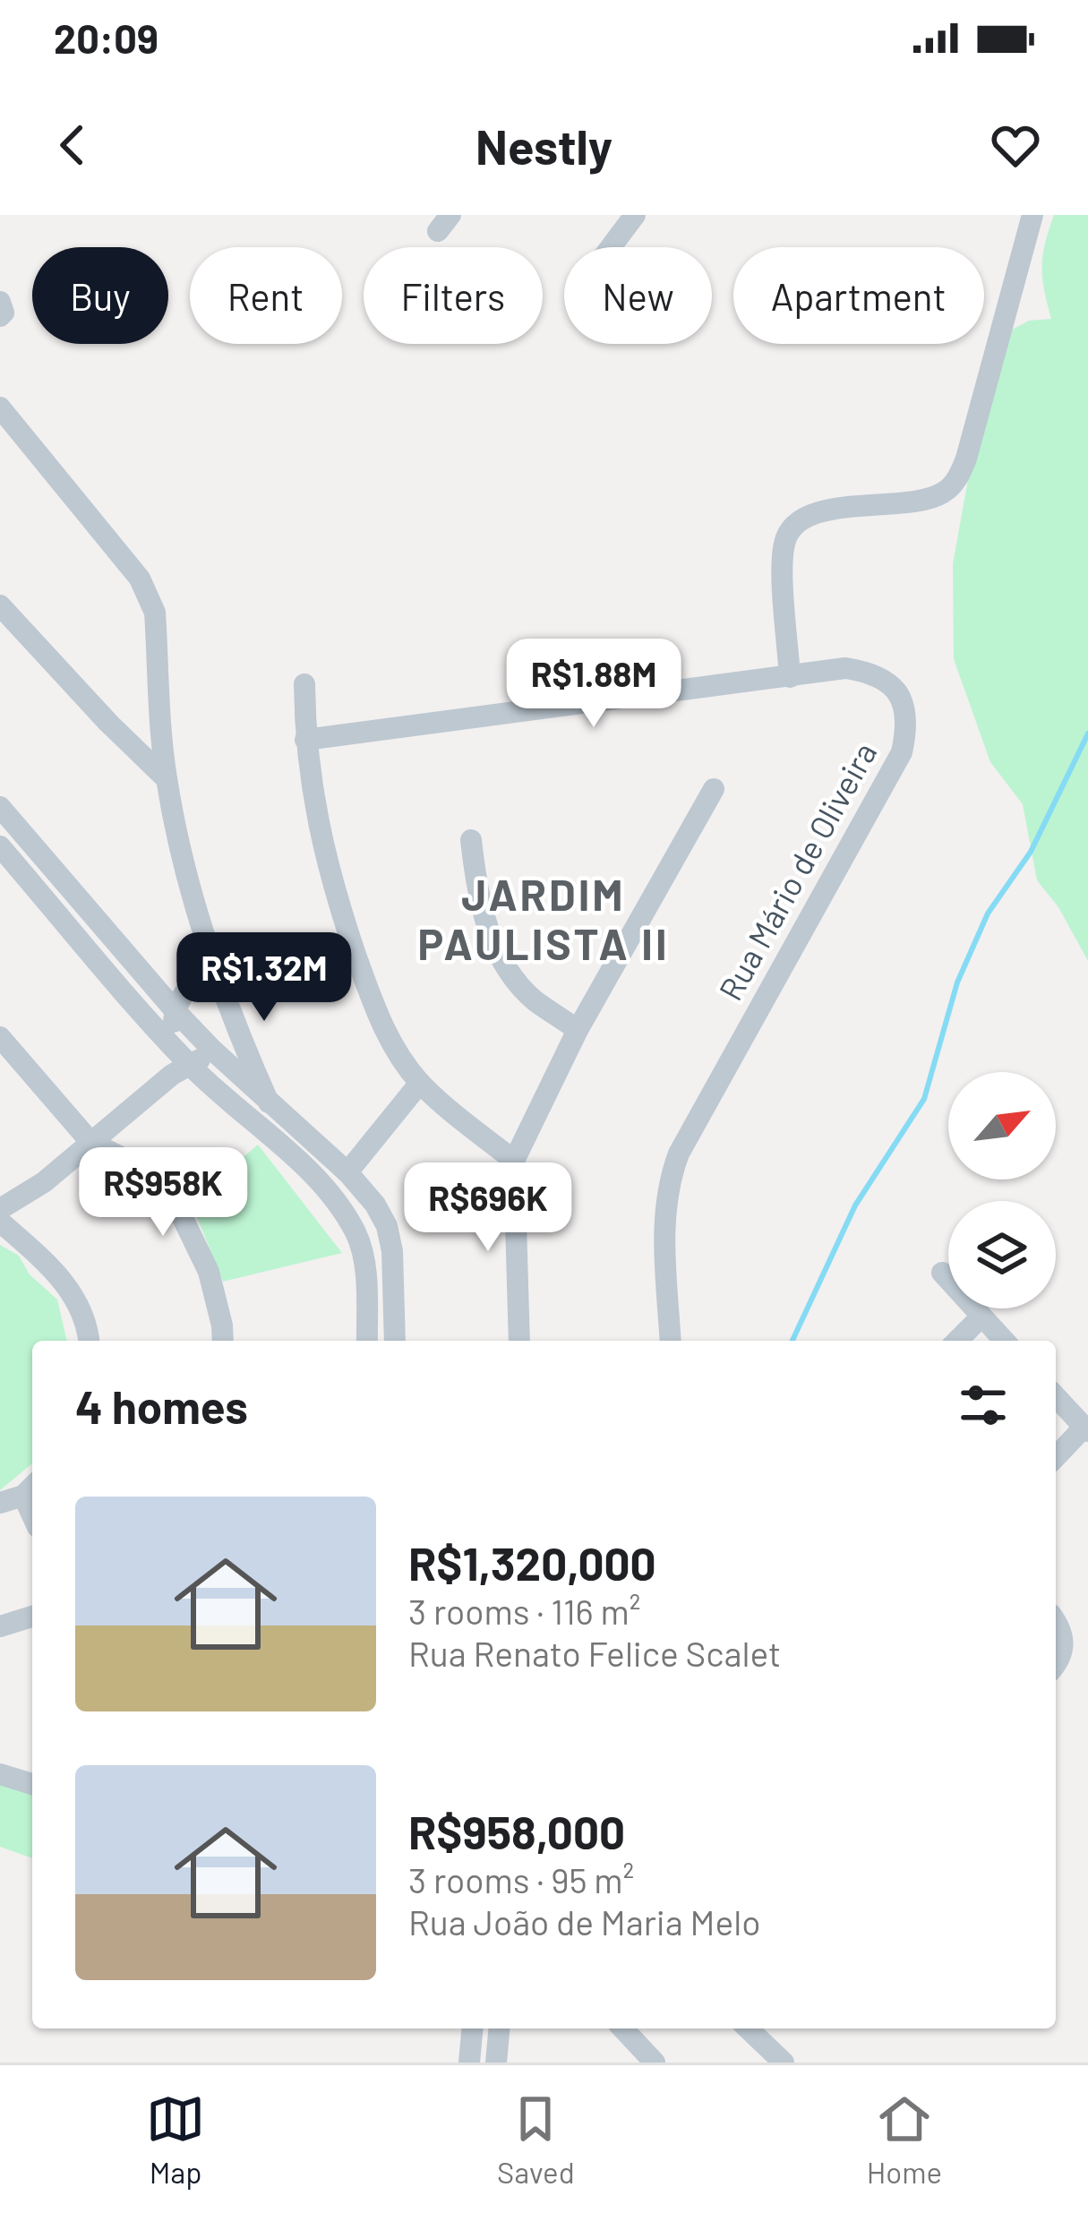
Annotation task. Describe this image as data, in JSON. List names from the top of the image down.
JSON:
{
  "streets": {
    "street": ["Rua Mário de Oliveira"]
  },
  "districts": ["JARDIM PAULISTA II"],
  "north": "top right",
  "page": {
    "status": "20:09",
    "header": "Nestly",
    "chip": [
      "Buy",
      "Rent",
      "Filters",
      "New",
      "Apartment"
    ],
    "price": [
      "R$1.88M",
      "R$1.32M",
      "R$958K",
      "R$696K"
    ],
    "heading": "4 homes",
    "list": [
      {
        "name": "R$1,320,000",
        "note": "3 rooms · 116 m² · Rua Renato Felice Scalet"
      },
      {
        "name": "R$958,000",
        "note": "3 rooms · 95 m² · Rua João de Maria Melo"
      }
    ],
    "tabs": ["Map", "Saved", "Home"]
  }
}
